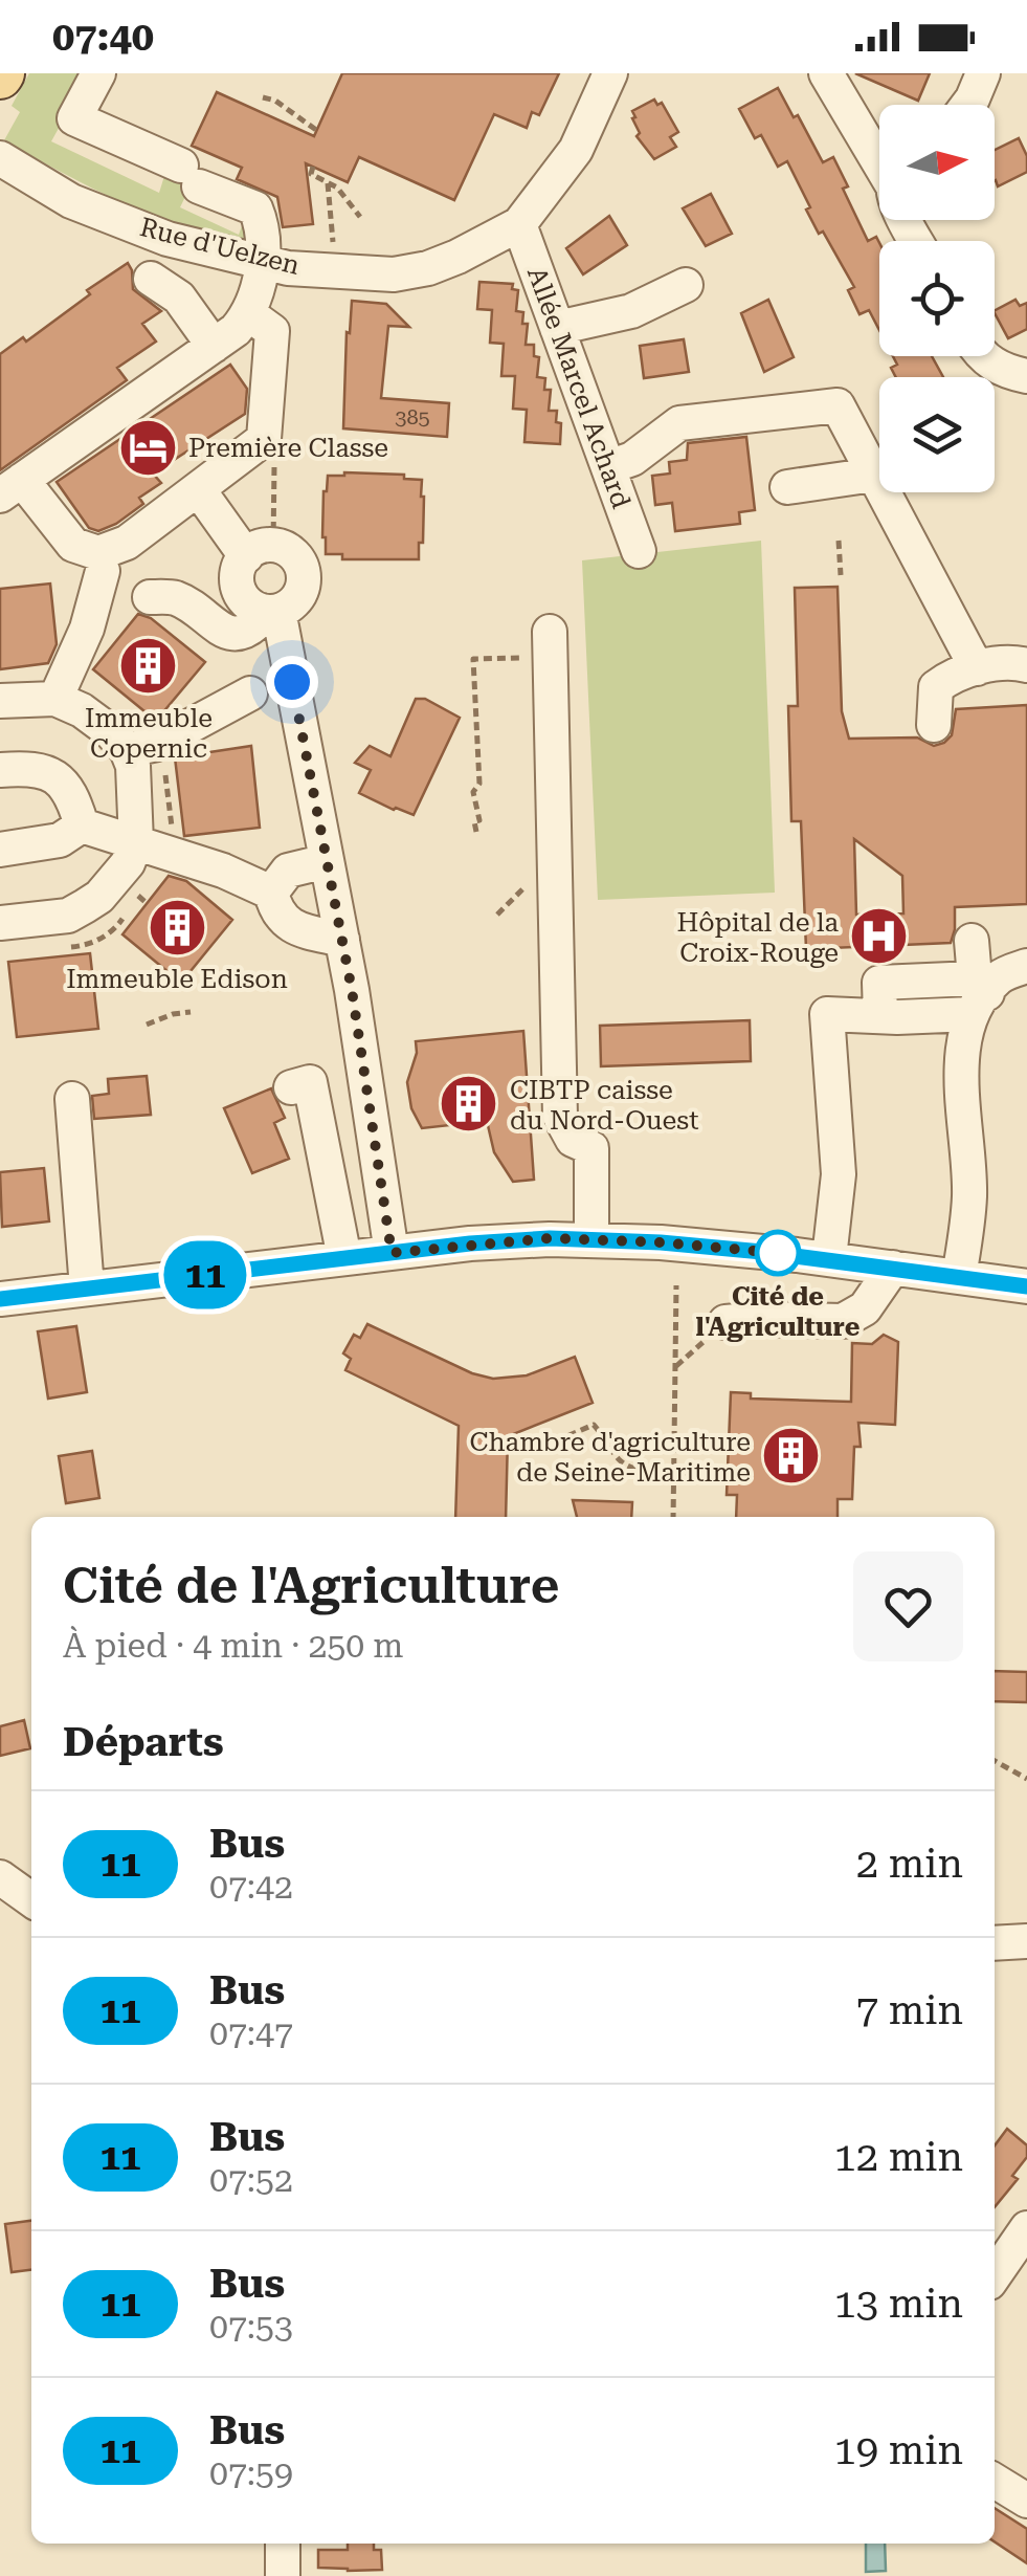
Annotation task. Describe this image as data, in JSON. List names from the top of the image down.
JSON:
{
  "streets": {
    "street": ["Rue d'Uelzen", "Allée Marcel Achard"]
  },
  "crossings": [
    ["Rue d'Uelzen", "Allée Marcel Achard"]
  ],
  "places": {
    "hotel": ["Première Classe"],
    "building": [
      "Immeuble Copernic",
      "Immeuble Edison",
      "CIBTP caisse du Nord-Ouest",
      "Chambre d'agriculture de Seine-Maritime"
    ],
    "hospital": ["Hôpital de la Croix-Rouge"],
    "other": ["Cité de l'Agriculture"]
  },
  "lines": ["bus line 11"],
  "house_numbers": ["385"],
  "north": "right",
  "page": {
    "status": "07:40",
    "on_map": "11",
    "heading": [
      ["Cité de l'Agriculture", "À pied · 4 min · 250 m"],
      "Départs"
    ],
    "list": [
      {
        "mark": "11",
        "name": "Bus",
        "note": "07:42",
        "value": "2 min"
      },
      {
        "mark": "11",
        "name": "Bus",
        "note": "07:47",
        "value": "7 min"
      },
      {
        "mark": "11",
        "name": "Bus",
        "note": "07:52",
        "value": "12 min"
      },
      {
        "mark": "11",
        "name": "Bus",
        "note": "07:53",
        "value": "13 min"
      },
      {
        "mark": "11",
        "name": "Bus",
        "note": "07:59",
        "value": "19 min"
      }
    ]
  }
}
